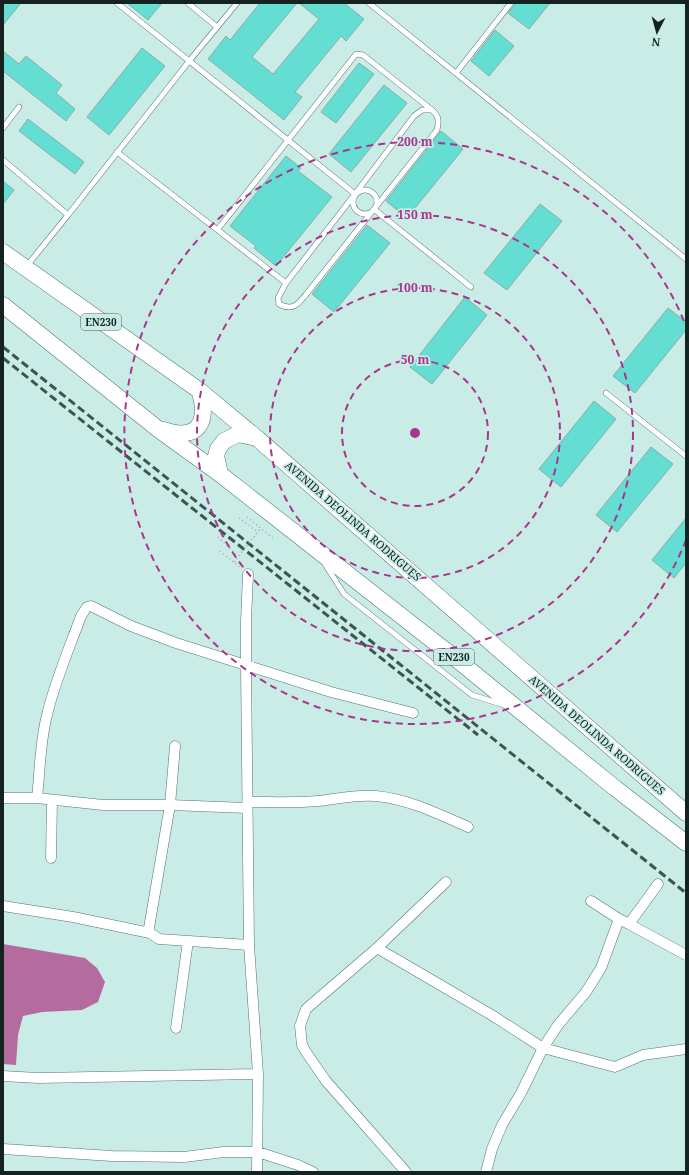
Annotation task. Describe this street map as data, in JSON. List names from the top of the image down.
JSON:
{
  "streets": {
    "highway": ["EN230", "AVENIDA DEOLINDA RODRIGUES"]
  },
  "north": "bottom",
  "rings": [
    "200 m",
    "150 m",
    "100 m",
    "50 m"
  ]
}
